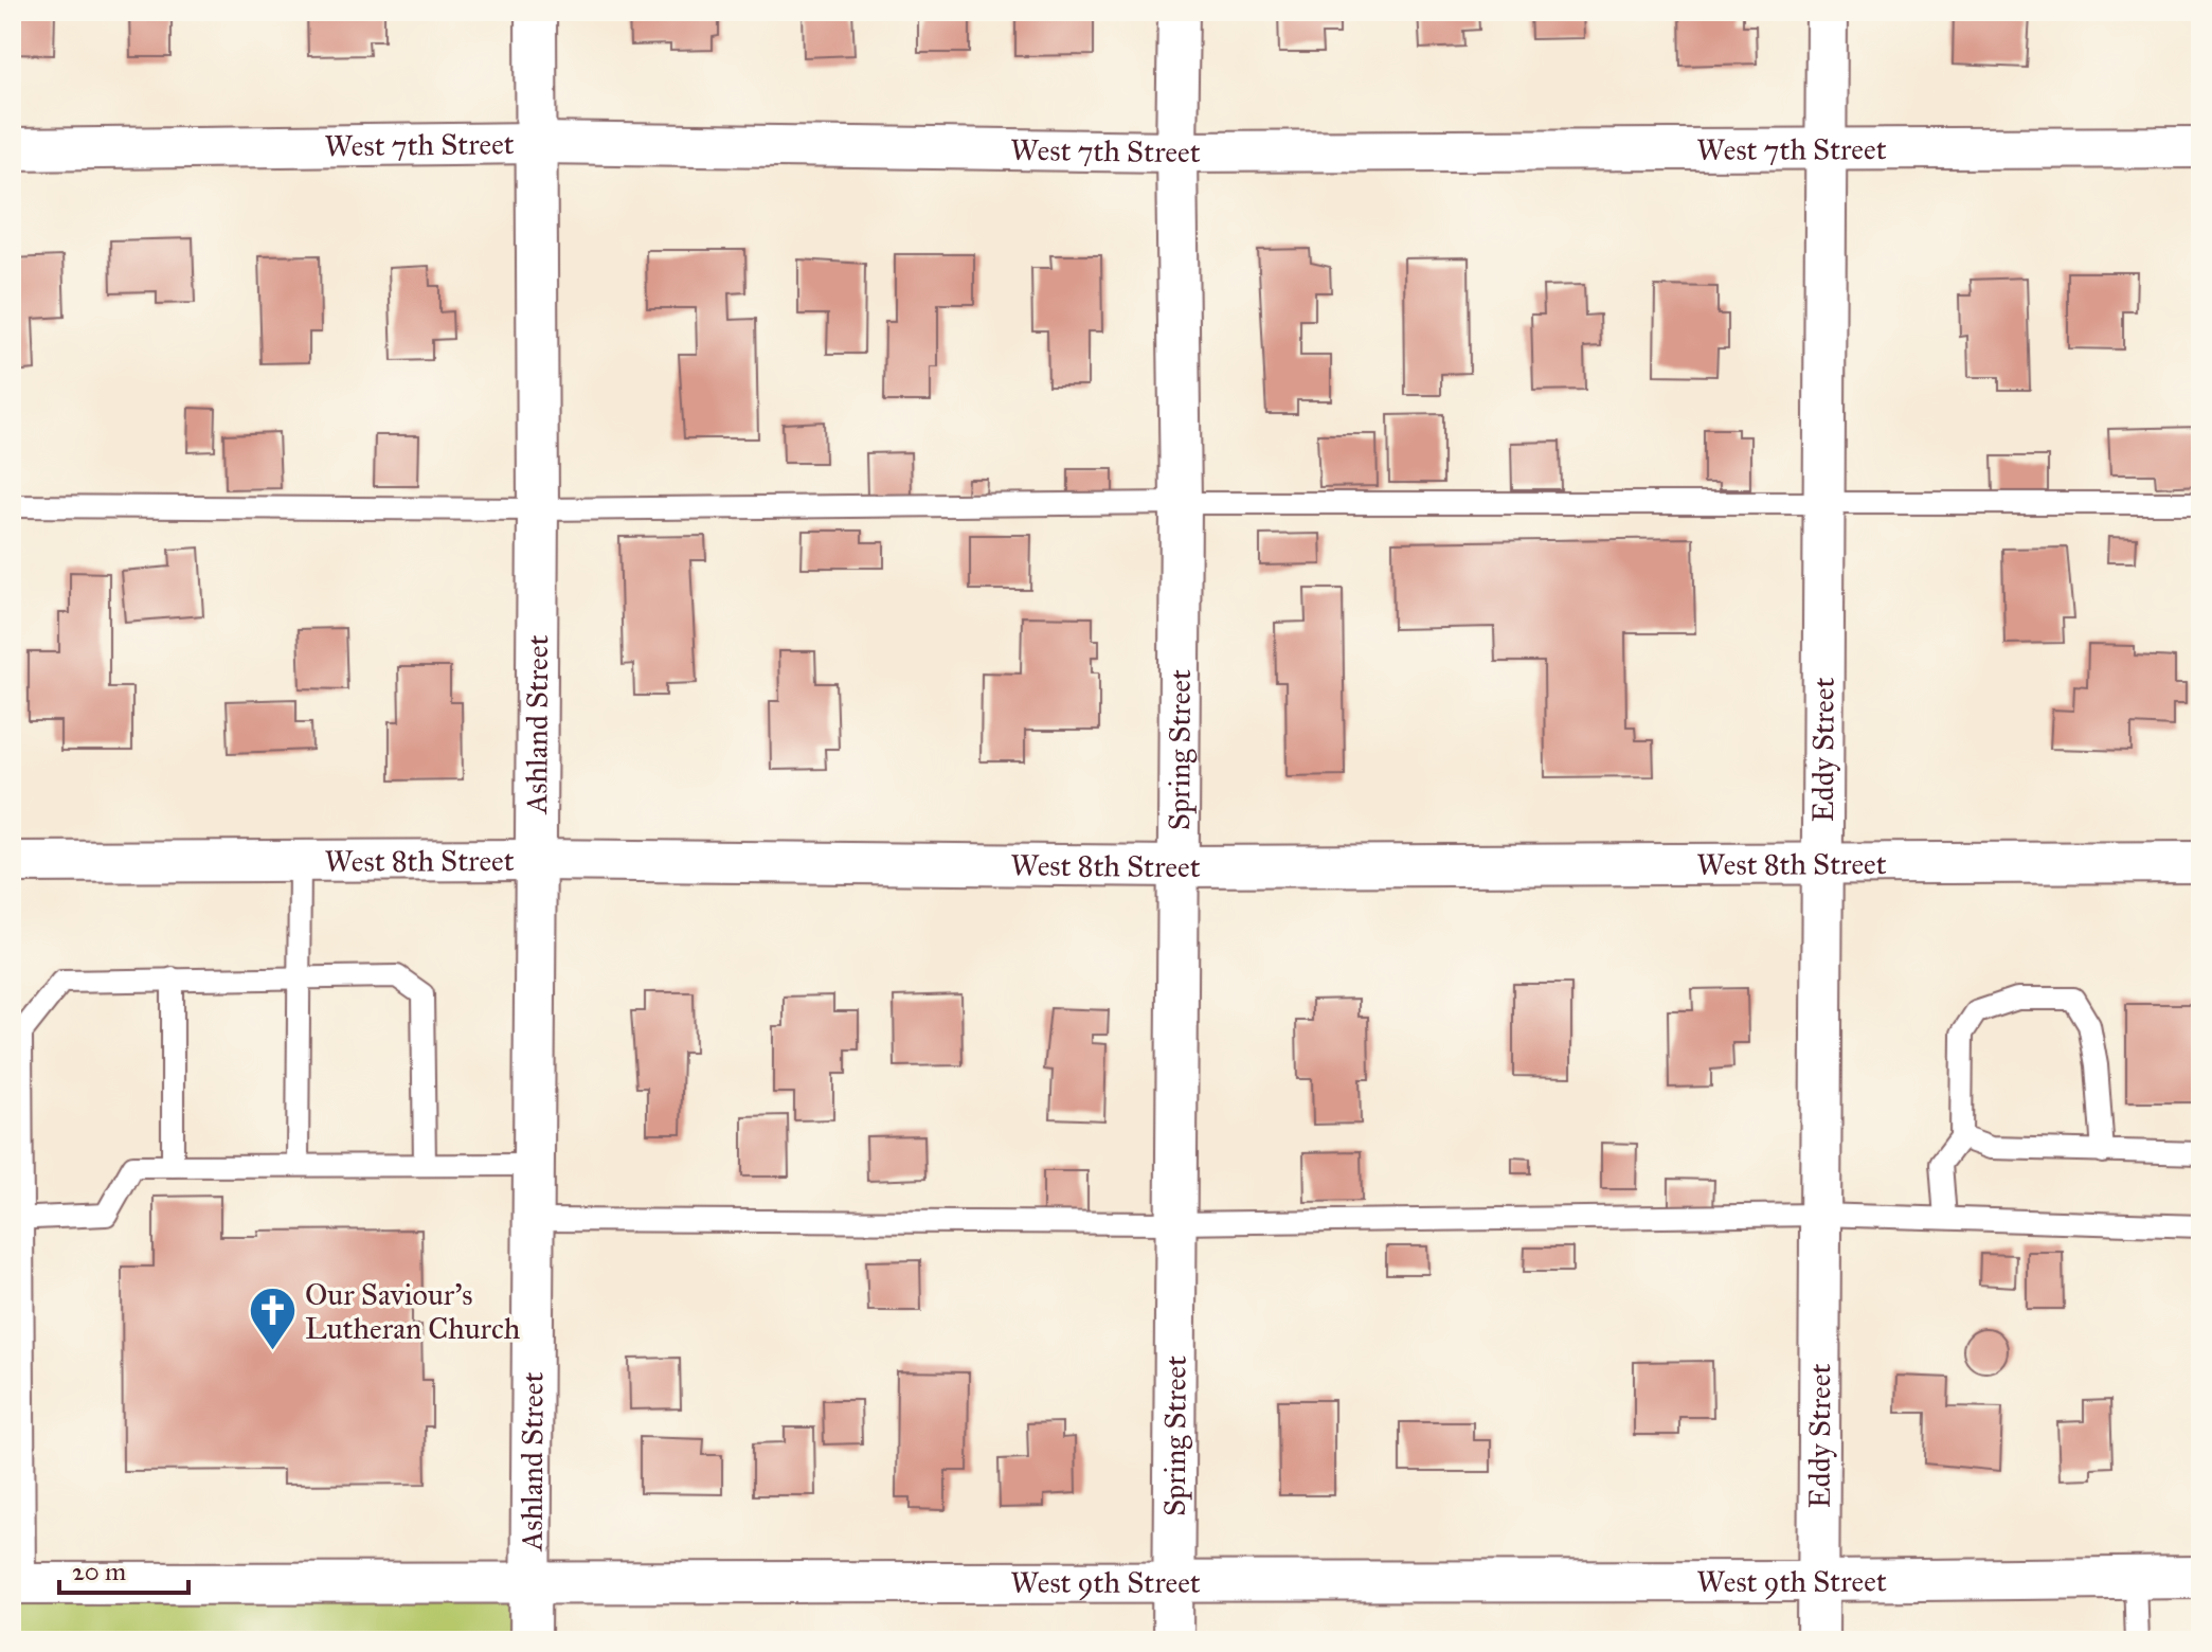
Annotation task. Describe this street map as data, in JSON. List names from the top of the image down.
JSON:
{
  "streets": {
    "street": [
      "West 7th Street",
      "Ashland Street",
      "Spring Street",
      "Eddy Street",
      "West 8th Street",
      "West 9th Street"
    ]
  },
  "crossings": [
    ["West 7th Street", "Ashland Street"],
    ["West 7th Street", "Spring Street"],
    ["West 7th Street", "Eddy Street"],
    ["Ashland Street", "West 8th Street"],
    ["Ashland Street", "West 9th Street"],
    ["Spring Street", "West 8th Street"],
    ["Spring Street", "West 9th Street"],
    ["Eddy Street", "West 8th Street"],
    ["Eddy Street", "West 9th Street"]
  ],
  "places": {
    "church": ["Our Saviour's Lutheran Church"]
  },
  "scale_bar": "20 m"
}
